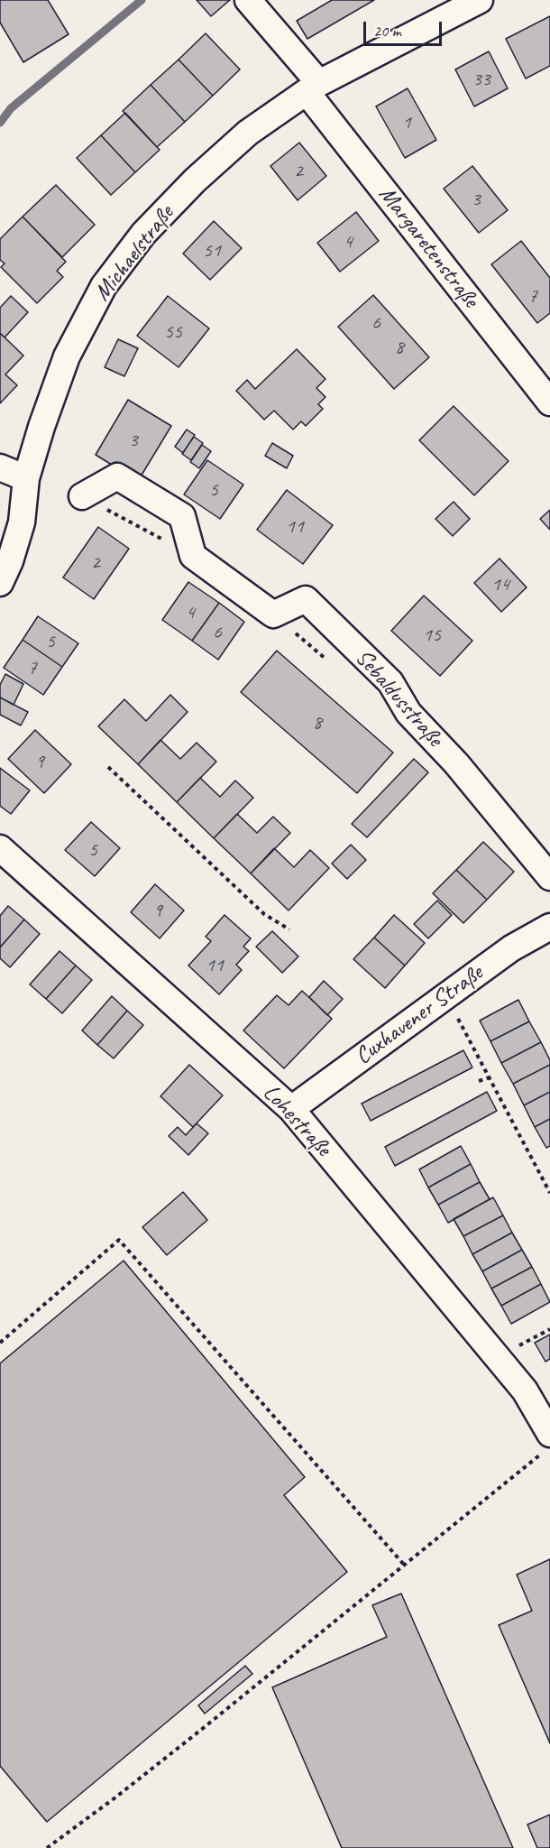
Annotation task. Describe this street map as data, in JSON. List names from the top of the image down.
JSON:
{
  "streets": {
    "street": [
      "Margaretenstraße",
      "Michaelstraße",
      "Sebaldusstraße",
      "Cuxhavener Straße",
      "Lohestraße"
    ]
  },
  "crossings": [
    ["Margaretenstraße", "Michaelstraße"],
    ["Cuxhavener Straße", "Lohestraße"]
  ],
  "house_numbers": [
    "33",
    "1",
    "2",
    "3",
    "4",
    "51",
    "7",
    "6",
    "55",
    "8",
    "3",
    "5",
    "11",
    "2",
    "14",
    "4",
    "6",
    "15",
    "5",
    "7",
    "8",
    "9",
    "5",
    "9",
    "11"
  ],
  "scale_bar": "20 m"
}
